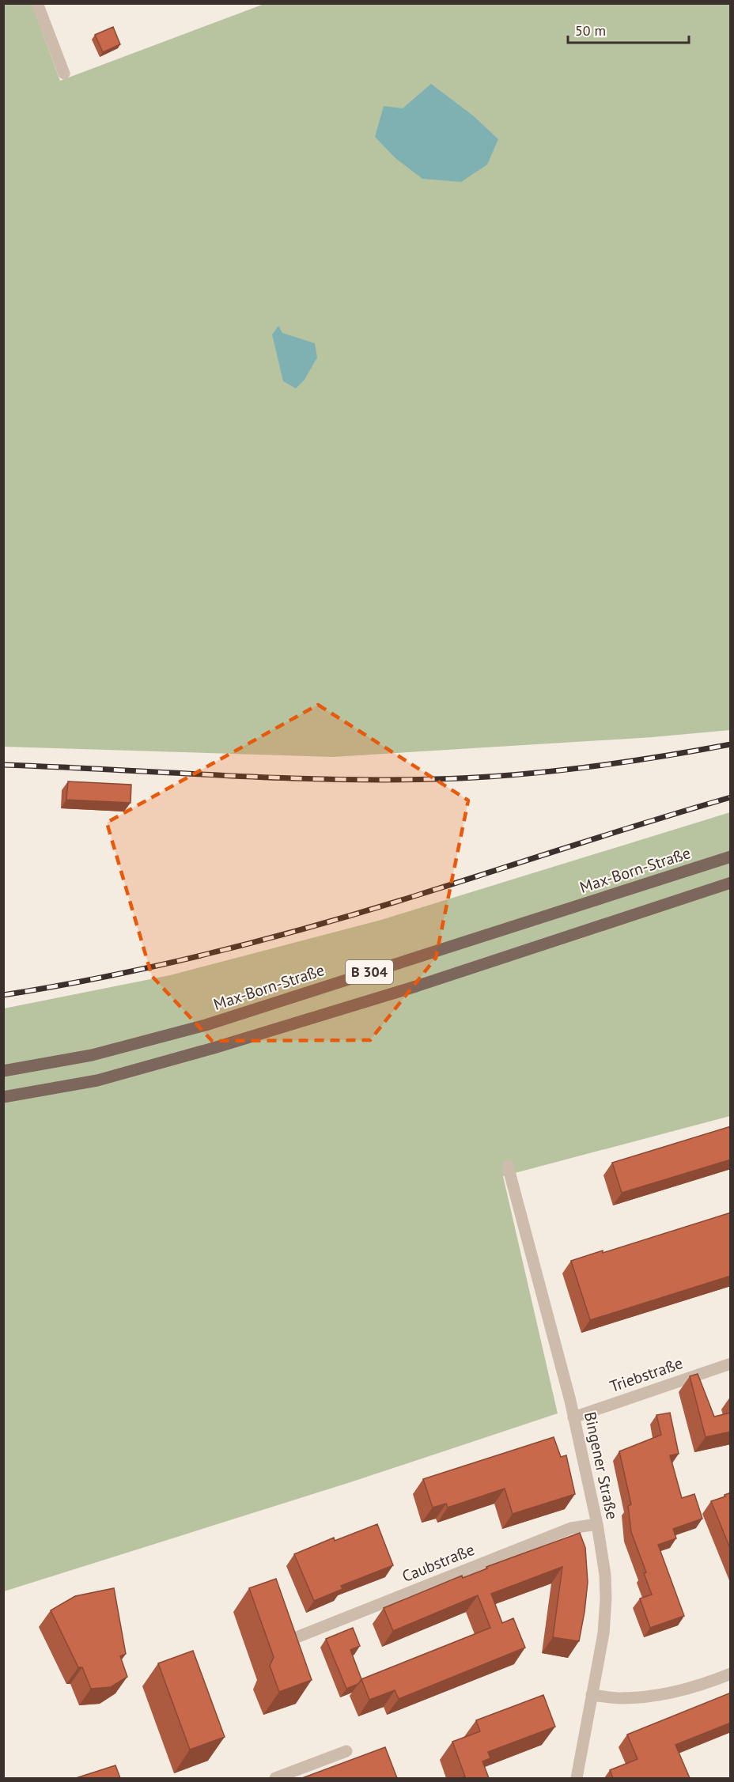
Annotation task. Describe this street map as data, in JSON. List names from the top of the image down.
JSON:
{
  "streets": {
    "main road": ["Max-Born-Straße", "B 304"],
    "street": ["Triebstraße", "Bingener Straße", "Caubstraße"]
  },
  "crossings": [
    ["Triebstraße", "Bingener Straße"],
    ["Bingener Straße", "Caubstraße"]
  ],
  "scale_bar": "50 m"
}
